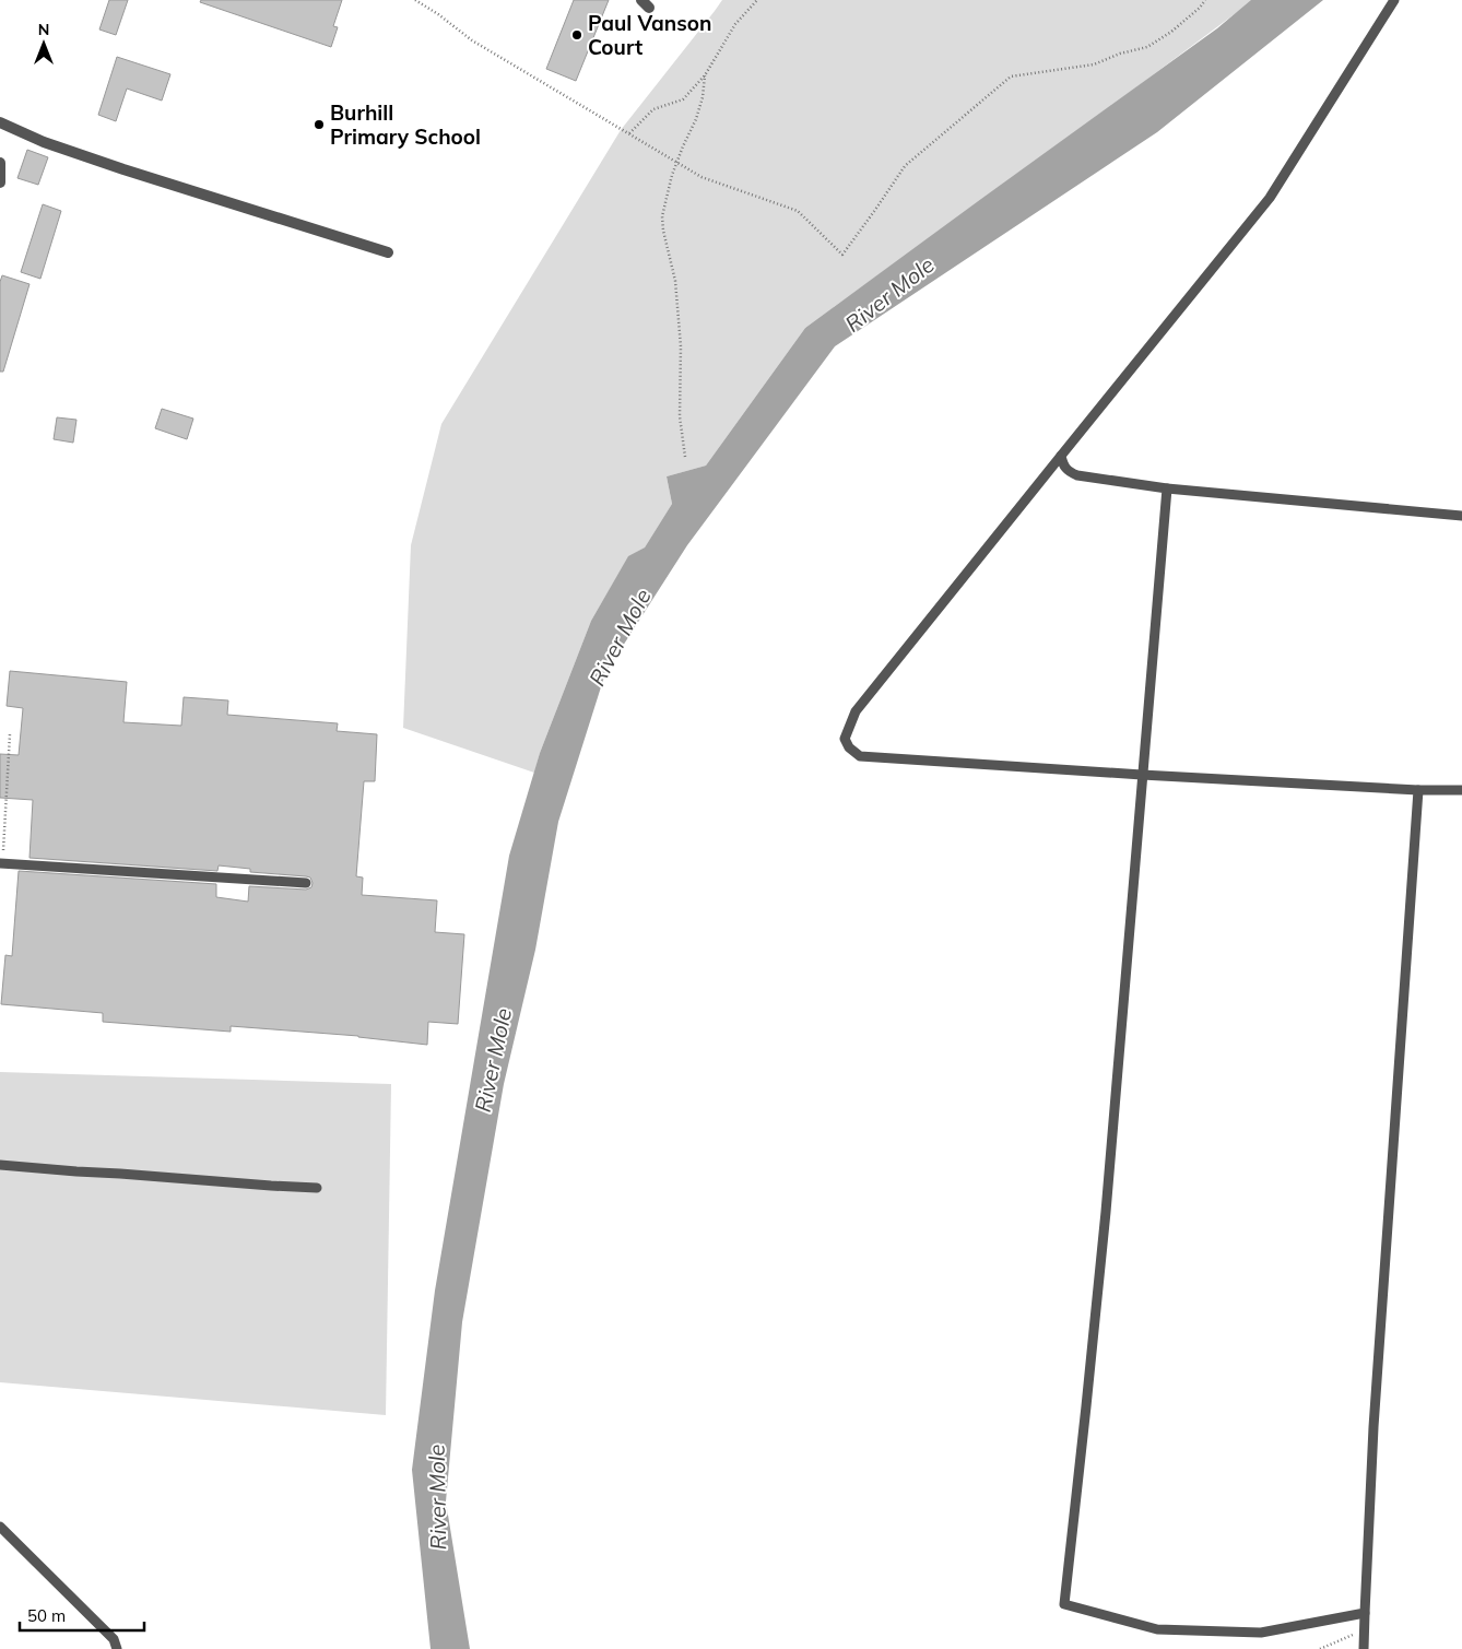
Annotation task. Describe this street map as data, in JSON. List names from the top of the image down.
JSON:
{
  "water": ["River Mole"],
  "places": ["Paul Vanson Court", "Burhill Primary School"],
  "scale_bar": "50 m",
  "north": "top"
}
